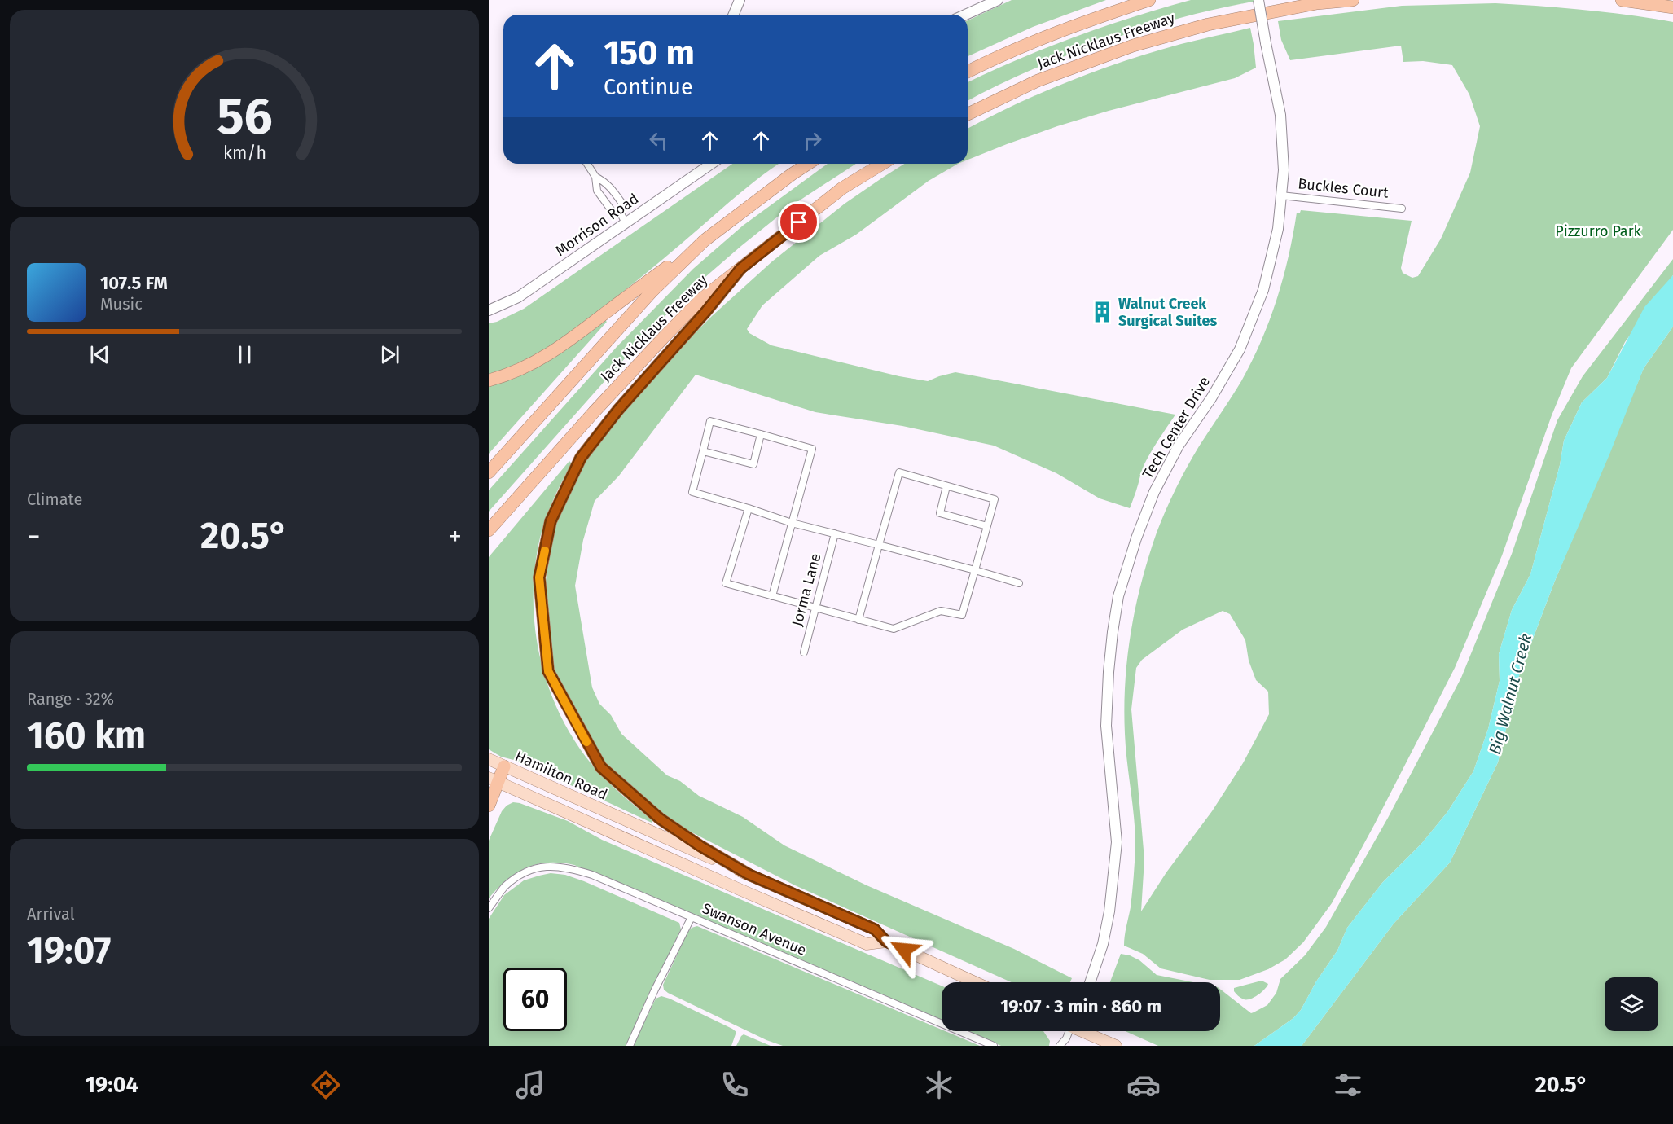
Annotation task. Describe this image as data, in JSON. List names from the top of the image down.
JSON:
{
  "streets": {
    "highway": ["Jack Nicklaus Freeway"],
    "main road": ["Morrison Road", "Tech Center Drive", "Hamilton Road"],
    "street": ["Buckles Court", "Jorma Lane", "Swanson Avenue"]
  },
  "crossings": [
    ["Buckles Court", "Tech Center Drive"]
  ],
  "water": ["Big Walnut Creek"],
  "parks": ["Pizzurro Park"],
  "places": {
    "building": ["Walnut Creek Surgical Suites"]
  },
  "page": {
    "turn": ["150 m", "Continue"],
    "song": ["107.5 FM", "Music"],
    "tile": [
      "Climate",
      ["Range · 32%", "160 km"],
      ["Arrival", "19:07"]
    ],
    "heat": ["−", "20.5°", "+"],
    "limit": "60",
    "trip": "19:07 · 3 min · 860 m",
    "tabs": ["19:04", "20.5°"],
    "gauge": ["56", "km/h"]
  }
}
